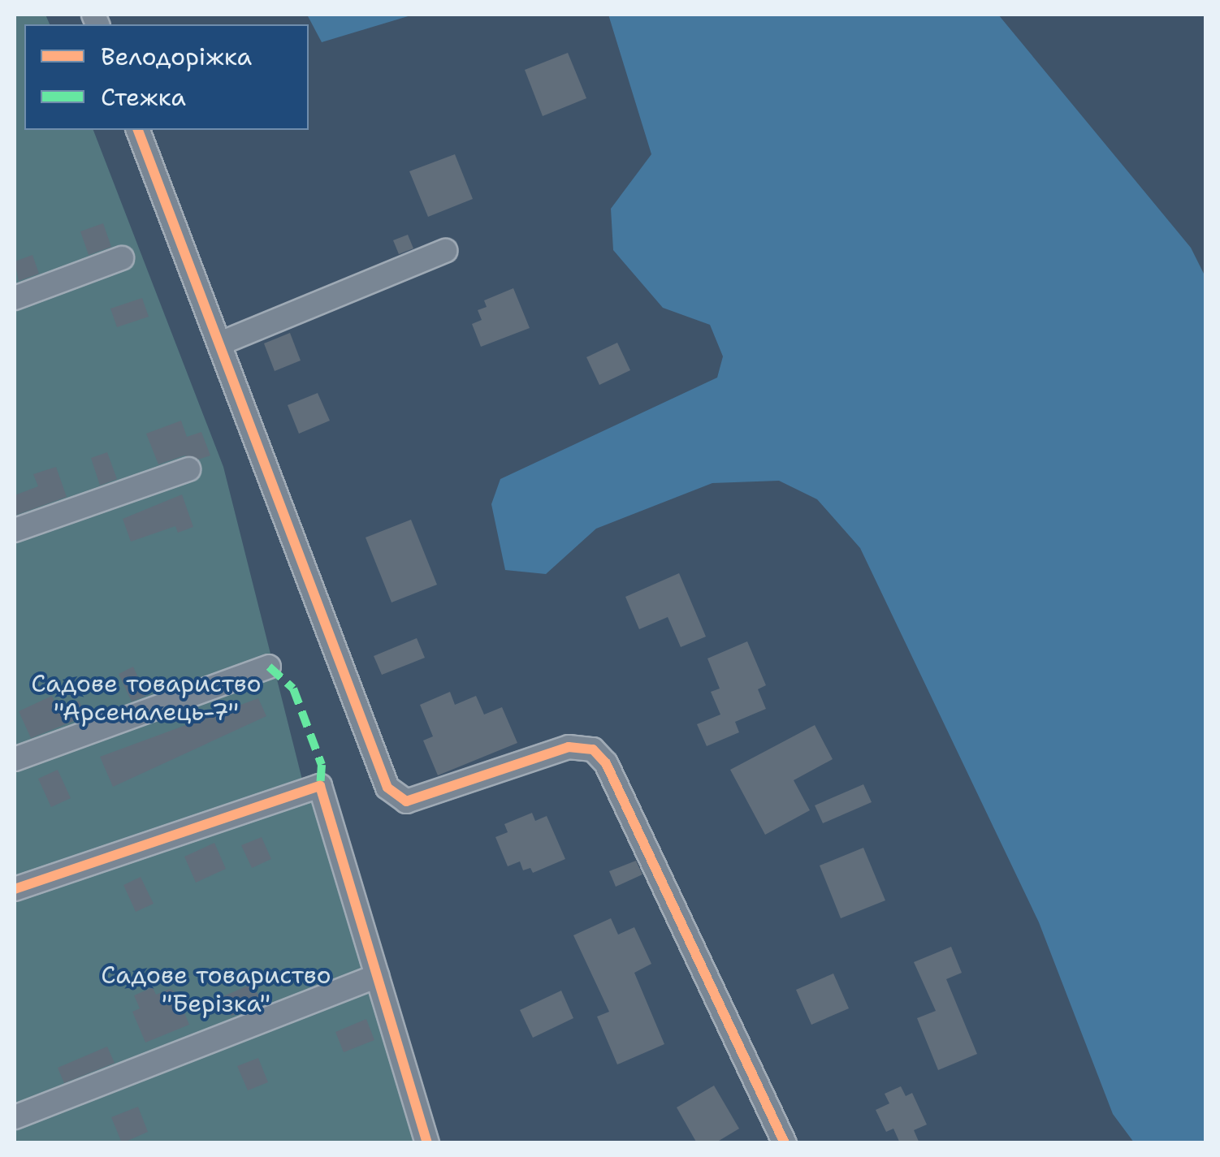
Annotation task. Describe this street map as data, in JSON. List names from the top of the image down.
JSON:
{
  "parks": ["Садове товариство \"Арсеналець-7\"", "Садове товариство \"Берізка\""],
  "legend": ["Велодоріжка", "Стежка"]
}
